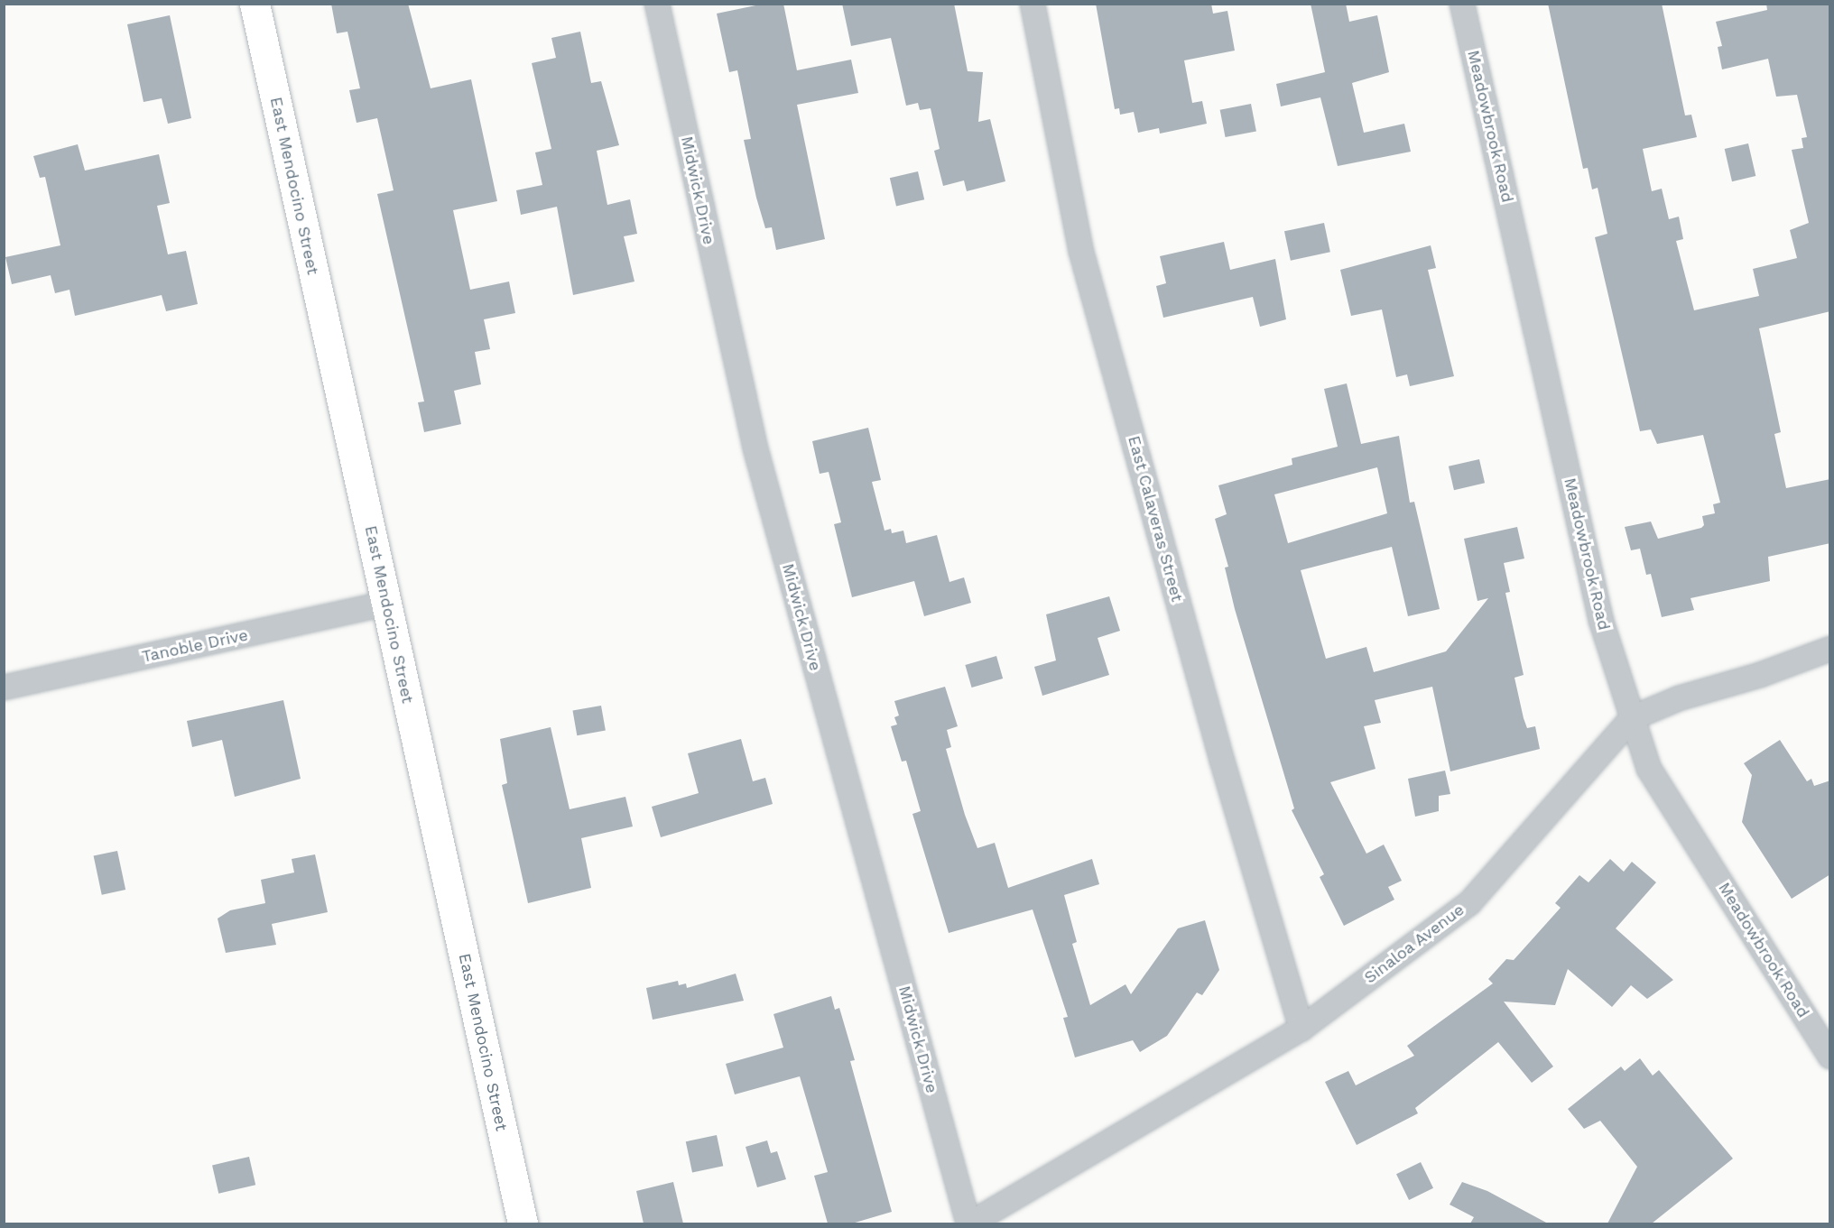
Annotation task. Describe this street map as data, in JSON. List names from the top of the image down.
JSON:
{
  "streets": {
    "street": [
      "Meadowbrook Road",
      "East Mendocino Street",
      "Midwick Drive",
      "East Calaveras Street",
      "Tanoble Drive",
      "Sinaloa Avenue"
    ]
  },
  "crossings": [
    ["Meadowbrook Road", "Sinaloa Avenue"],
    ["East Mendocino Street", "Tanoble Drive"],
    ["Midwick Drive", "Sinaloa Avenue"],
    ["East Calaveras Street", "Sinaloa Avenue"]
  ]
}
